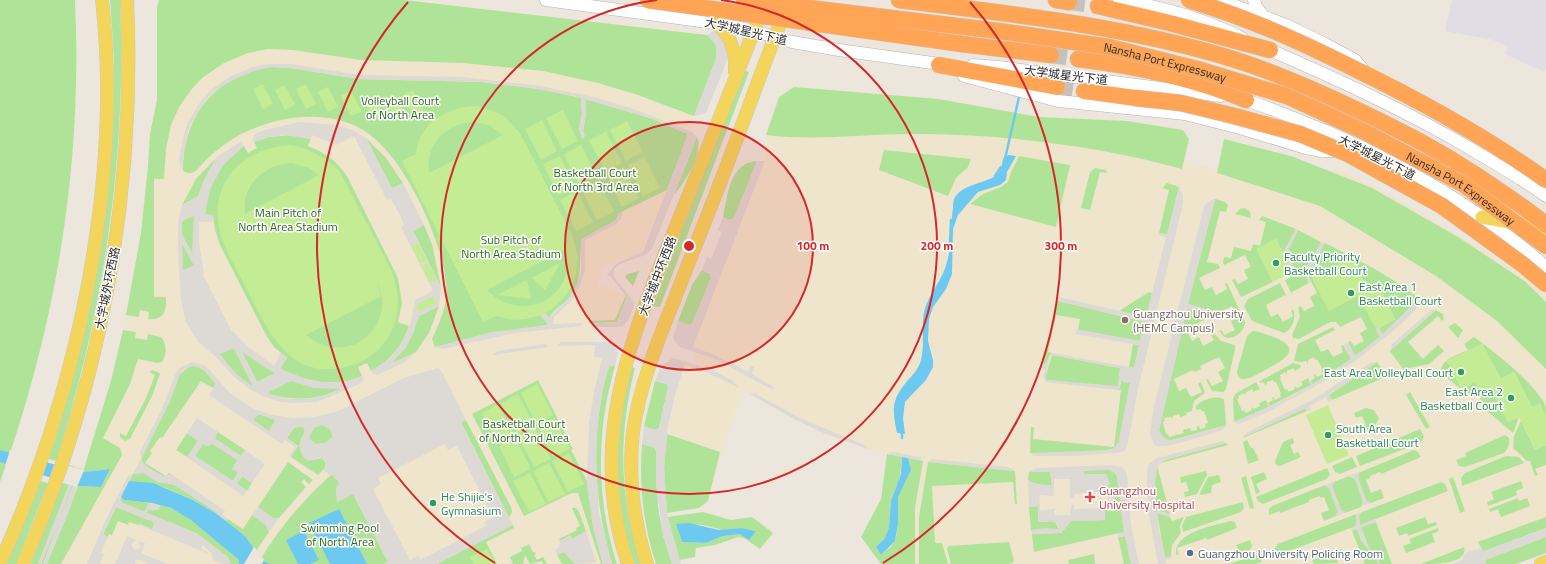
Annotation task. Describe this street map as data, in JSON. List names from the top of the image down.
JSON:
{
  "streets": {
    "highway": ["Nansha Port Expressway"],
    "main road": ["大学城星光下道", "大学城中环西路", "大学城外环西路"]
  },
  "crossings": [
    ["大学城星光下道", "大学城中环西路"]
  ],
  "parks": [
    "Volleyball Court of North Area",
    "Basketball Court of North 3rd Area",
    "Main Pitch of North Area Stadium",
    "Sub Pitch of North Area Stadium",
    "Basketball Court of North 2nd Area",
    "Swimming Pool of North Area"
  ],
  "places": {
    "other": [
      "Faculty Priority Basketball Court",
      "East Area 1 Basketball Court",
      "Guangzhou University (HEMC Campus)",
      "East Area Volleyball Court",
      "East Area 2 Basketball Court",
      "South Area Basketball Court",
      "He Shijie’s Gymnasium",
      "Guangzhou University Policing Room"
    ],
    "health": ["Guangzhou University Hospital"]
  },
  "rings": ["100 m", "200 m", "300 m"]
}
